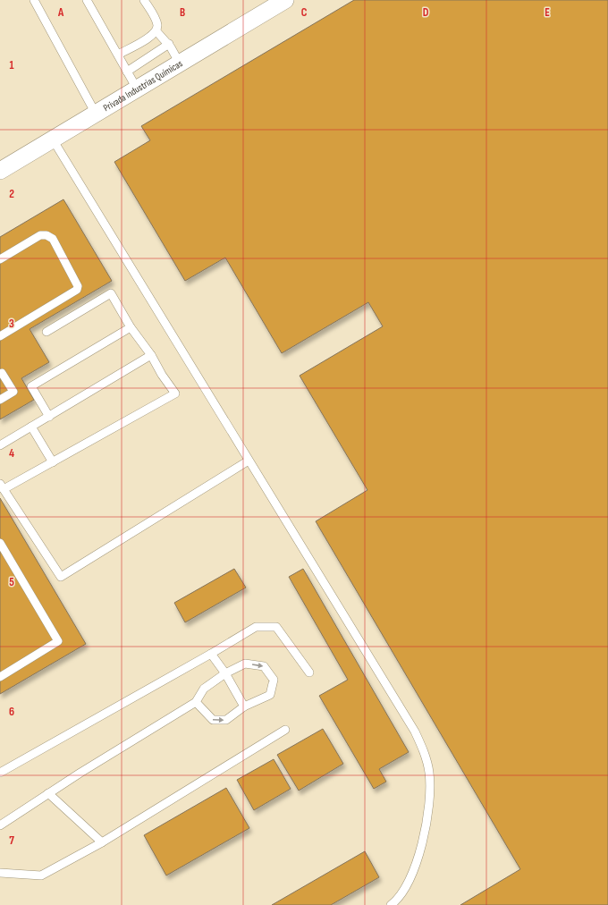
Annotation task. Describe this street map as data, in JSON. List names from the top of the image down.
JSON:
{
  "streets": {
    "street": ["Privada Industrias Químicas"]
  },
  "grid": {
    "columns": [
      "A",
      "B",
      "C",
      "D",
      "E"
    ],
    "rows": [
      "1",
      "2",
      "3",
      "4",
      "5",
      "6",
      "7"
    ]
  }
}
